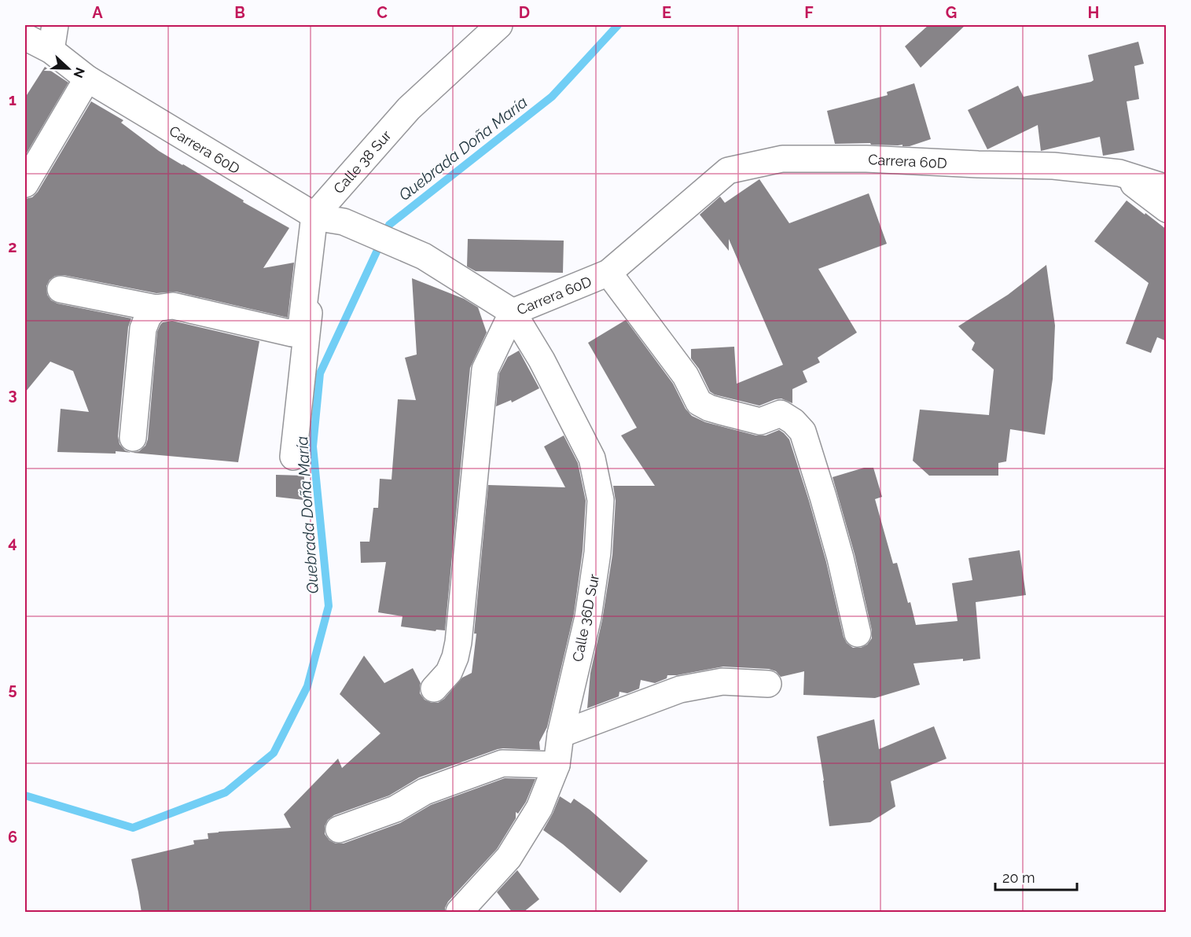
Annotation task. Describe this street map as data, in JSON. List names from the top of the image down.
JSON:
{
  "streets": {
    "street": ["Carrera 60D", "Calle 38 Sur", "Calle 36D Sur"]
  },
  "crossings": [
    ["Carrera 60D", "Calle 38 Sur"],
    ["Carrera 60D", "Calle 36D Sur"]
  ],
  "water": ["Quebrada Doña María"],
  "scale_bar": "20 m",
  "north": "right",
  "grid": {
    "columns": [
      "A",
      "B",
      "C",
      "D",
      "E",
      "F",
      "G",
      "H"
    ],
    "rows": [
      "1",
      "2",
      "3",
      "4",
      "5",
      "6"
    ]
  }
}
